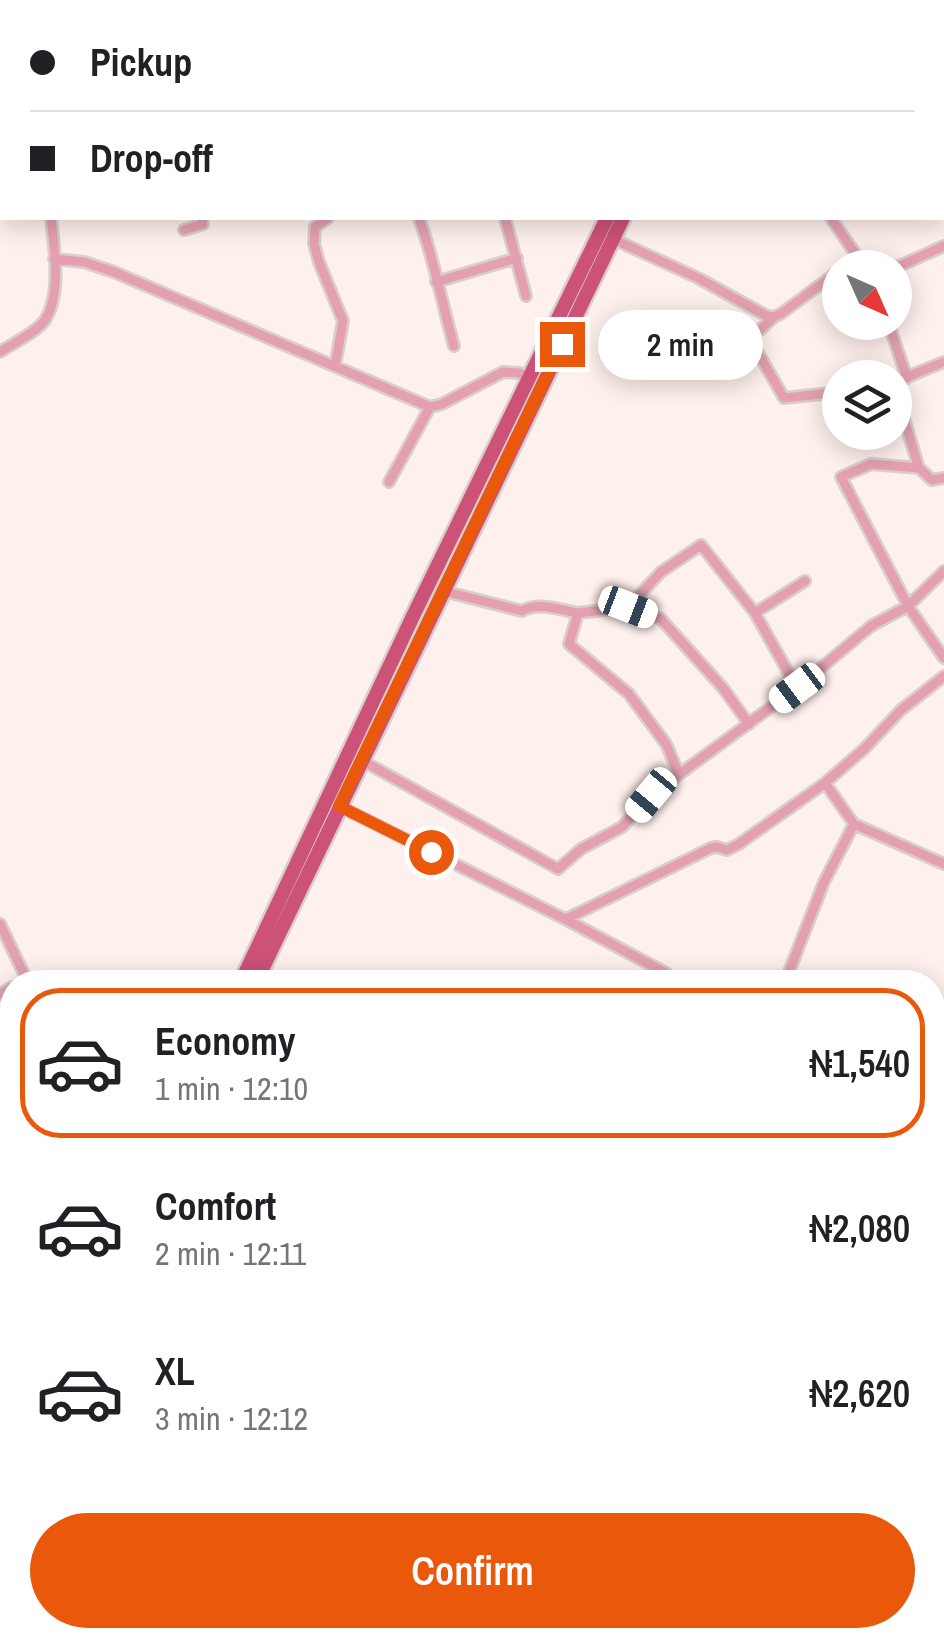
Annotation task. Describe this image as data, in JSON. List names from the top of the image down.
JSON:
{
  "north": "bottom right",
  "page": {
    "banner": ["Pickup", "Drop-off"],
    "bubble": "2 min",
    "list": [
      {
        "name": "Economy",
        "note": "1 min · 12:10",
        "value": "₦1,540"
      },
      {
        "name": "Comfort",
        "note": "2 min · 12:11",
        "value": "₦2,080"
      },
      {
        "name": "XL",
        "note": "3 min · 12:12",
        "value": "₦2,620"
      }
    ],
    "buttons": "Confirm"
  }
}
